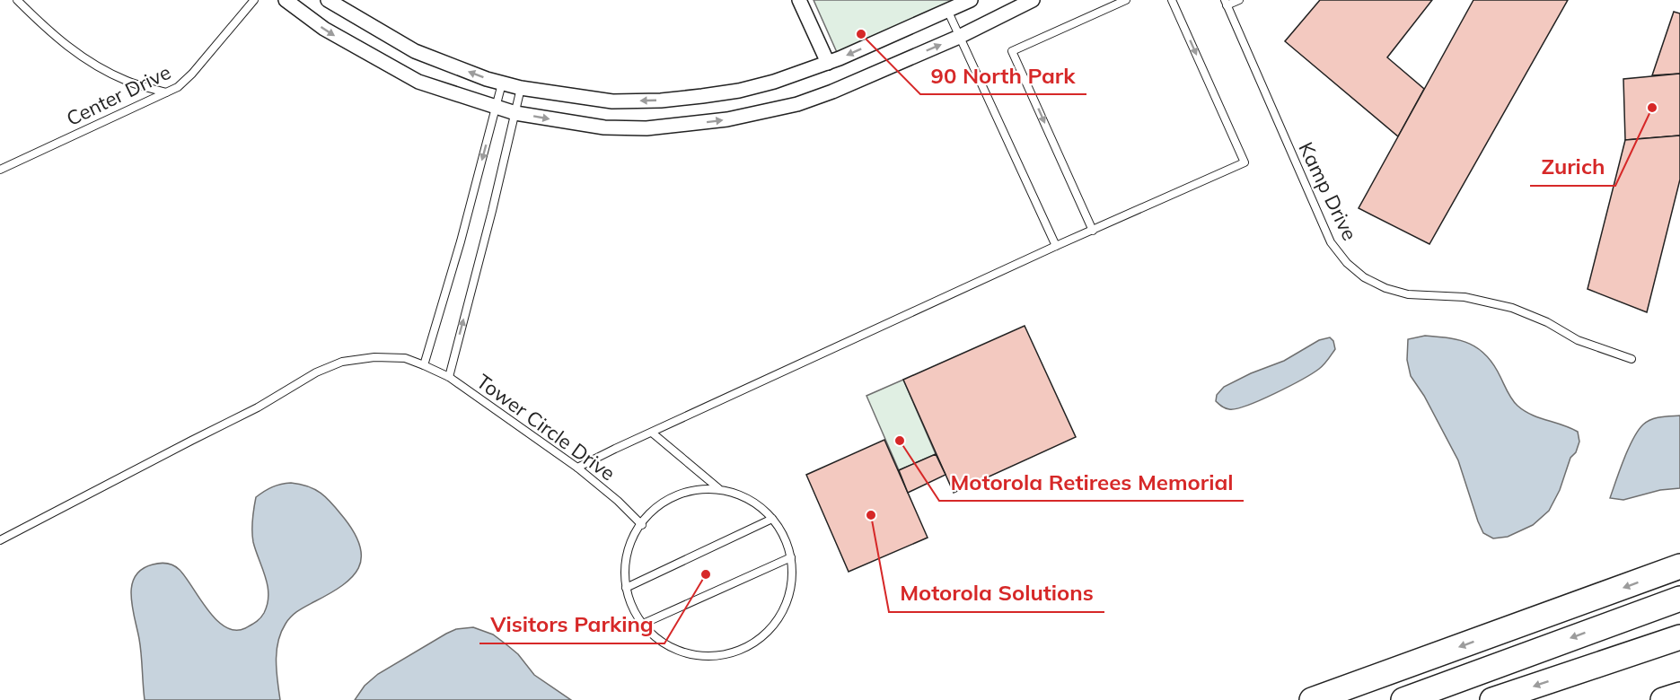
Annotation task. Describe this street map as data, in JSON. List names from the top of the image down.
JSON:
{
  "streets": {
    "lane": ["Center Drive", "Kamp Drive", "Tower Circle Drive"]
  },
  "places": [
    "90 North Park",
    "Zurich",
    "Motorola Retirees Memorial",
    "Motorola Solutions",
    "Visitors Parking"
  ]
}
